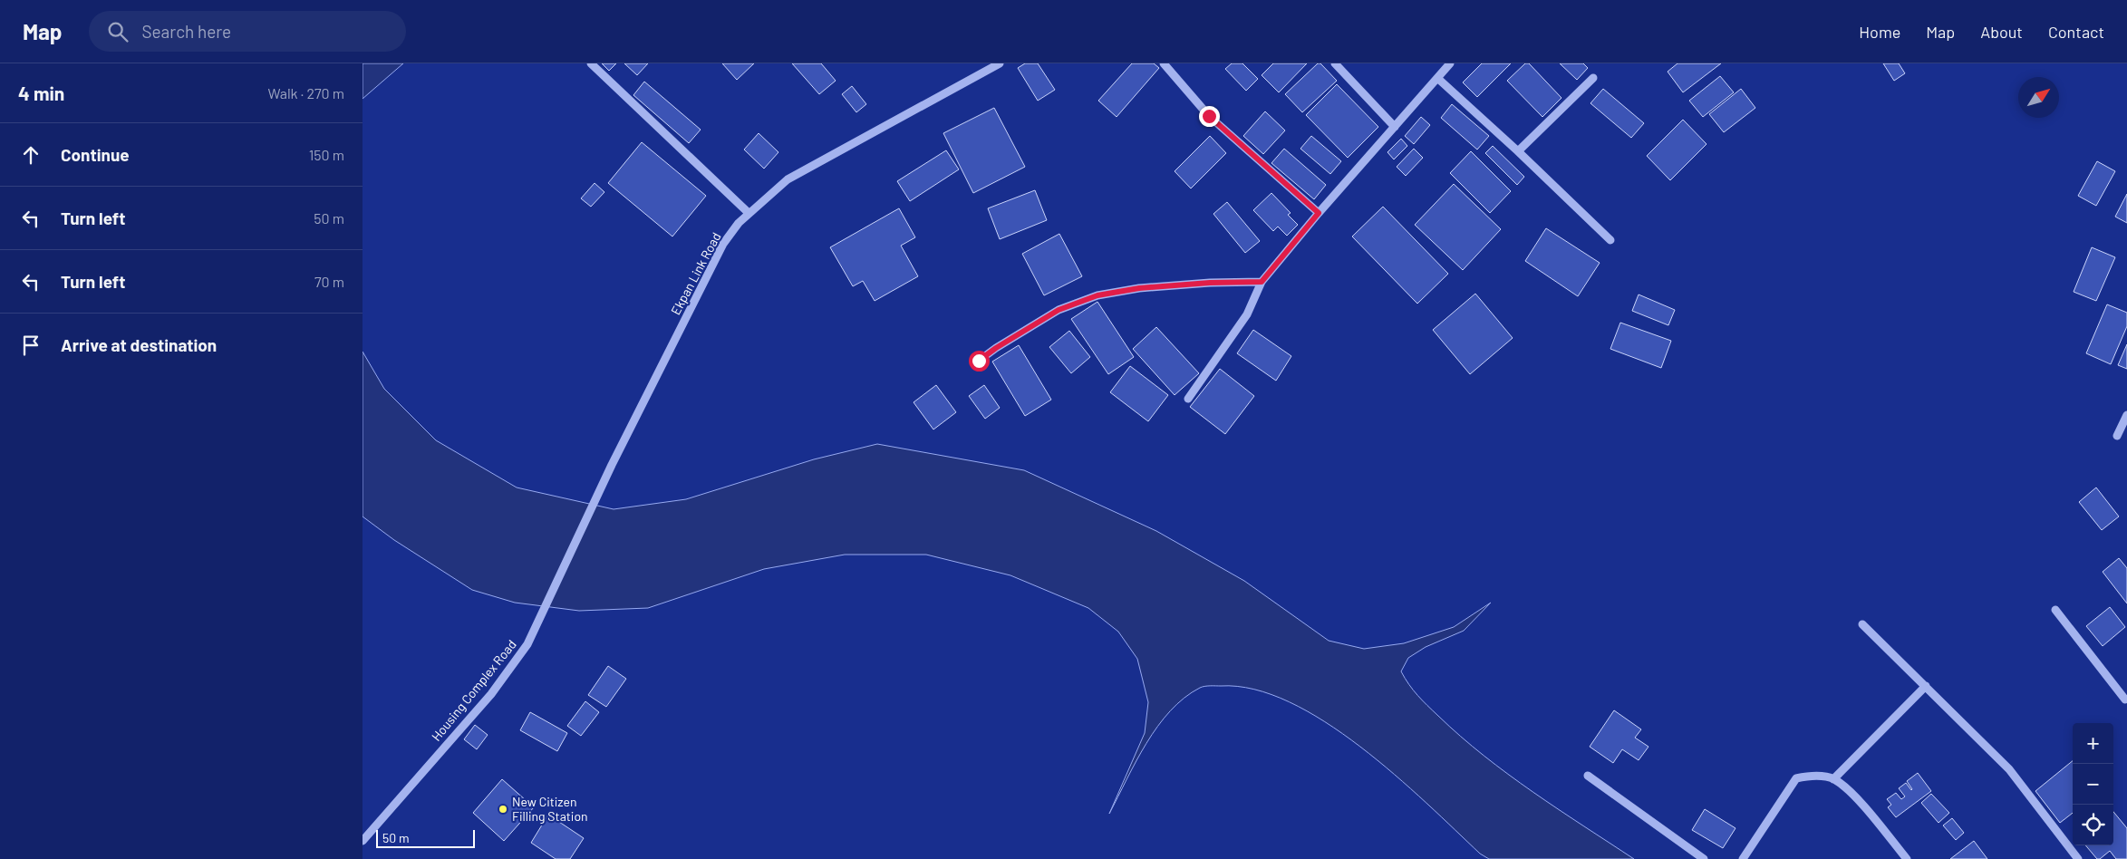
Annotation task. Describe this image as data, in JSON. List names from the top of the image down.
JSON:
{
  "streets": {
    "street": ["Ekpan Link Road", "Housing Complex Road"]
  },
  "crossings": [
    ["Ekpan Link Road", "Housing Complex Road"]
  ],
  "places": ["New Citizen Filling Station"],
  "scale_bar": "50 m",
  "north": "top right",
  "page": {
    "header": "Map",
    "search": "Search here",
    "nav": [
      "Home",
      "Map",
      "About",
      "Contact"
    ],
    "heading": ["4 min", "Walk · 270 m"],
    "list": [
      ["Continue", "150 m"],
      ["Turn left", "50 m"],
      ["Turn left", "70 m"],
      "Arrive at destination"
    ],
    "map_buttons": ["+", "−"],
    "scale": "50 m"
  }
}
